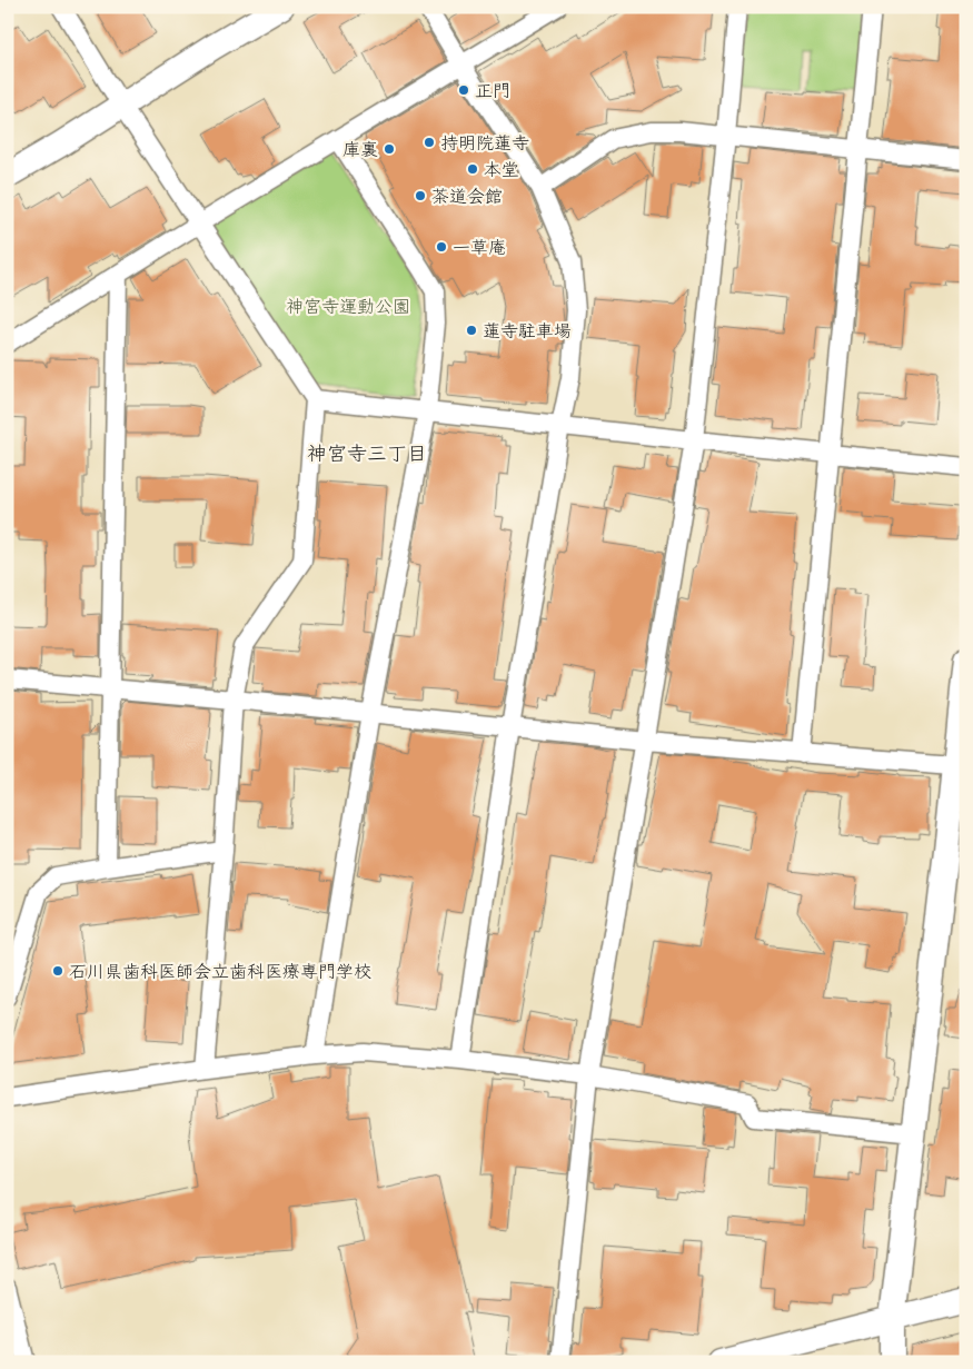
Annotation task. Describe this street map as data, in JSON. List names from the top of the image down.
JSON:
{
  "districts": ["神宮寺三丁目"],
  "parks": ["神宮寺運動公園"],
  "places": [
    "正門",
    "持明院蓮寺",
    "庫裏",
    "本堂",
    "茶道会館",
    "一草庵",
    "蓮寺駐車場",
    "石川県歯科医師会立歯科医療専門学校"
  ]
}
